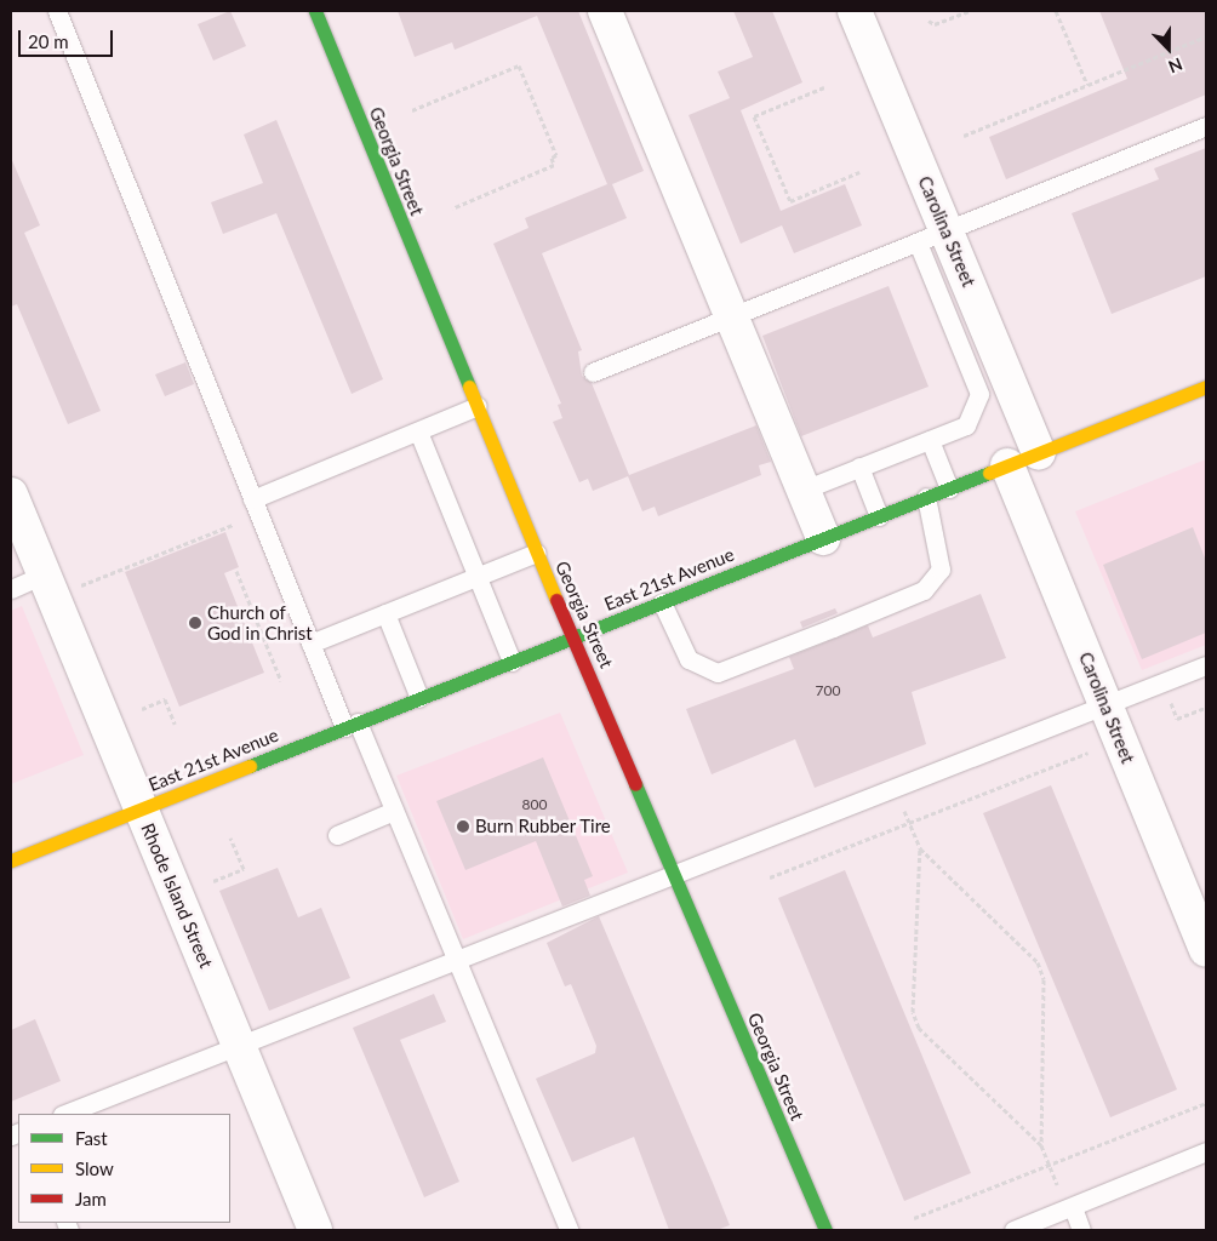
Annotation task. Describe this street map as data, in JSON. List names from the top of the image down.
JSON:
{
  "streets": {
    "street": [
      "Georgia Street",
      "Carolina Street",
      "East 21st Avenue",
      "Rhode Island Street"
    ]
  },
  "crossings": [
    ["Georgia Street", "East 21st Avenue"],
    ["Carolina Street", "East 21st Avenue"],
    ["East 21st Avenue", "Rhode Island Street"]
  ],
  "places": ["Church of God in Christ", "Burn Rubber Tire"],
  "house_numbers": ["700", "800"],
  "legend": ["Fast", "Slow", "Jam"],
  "scale_bar": "20 m",
  "north": "bottom"
}
